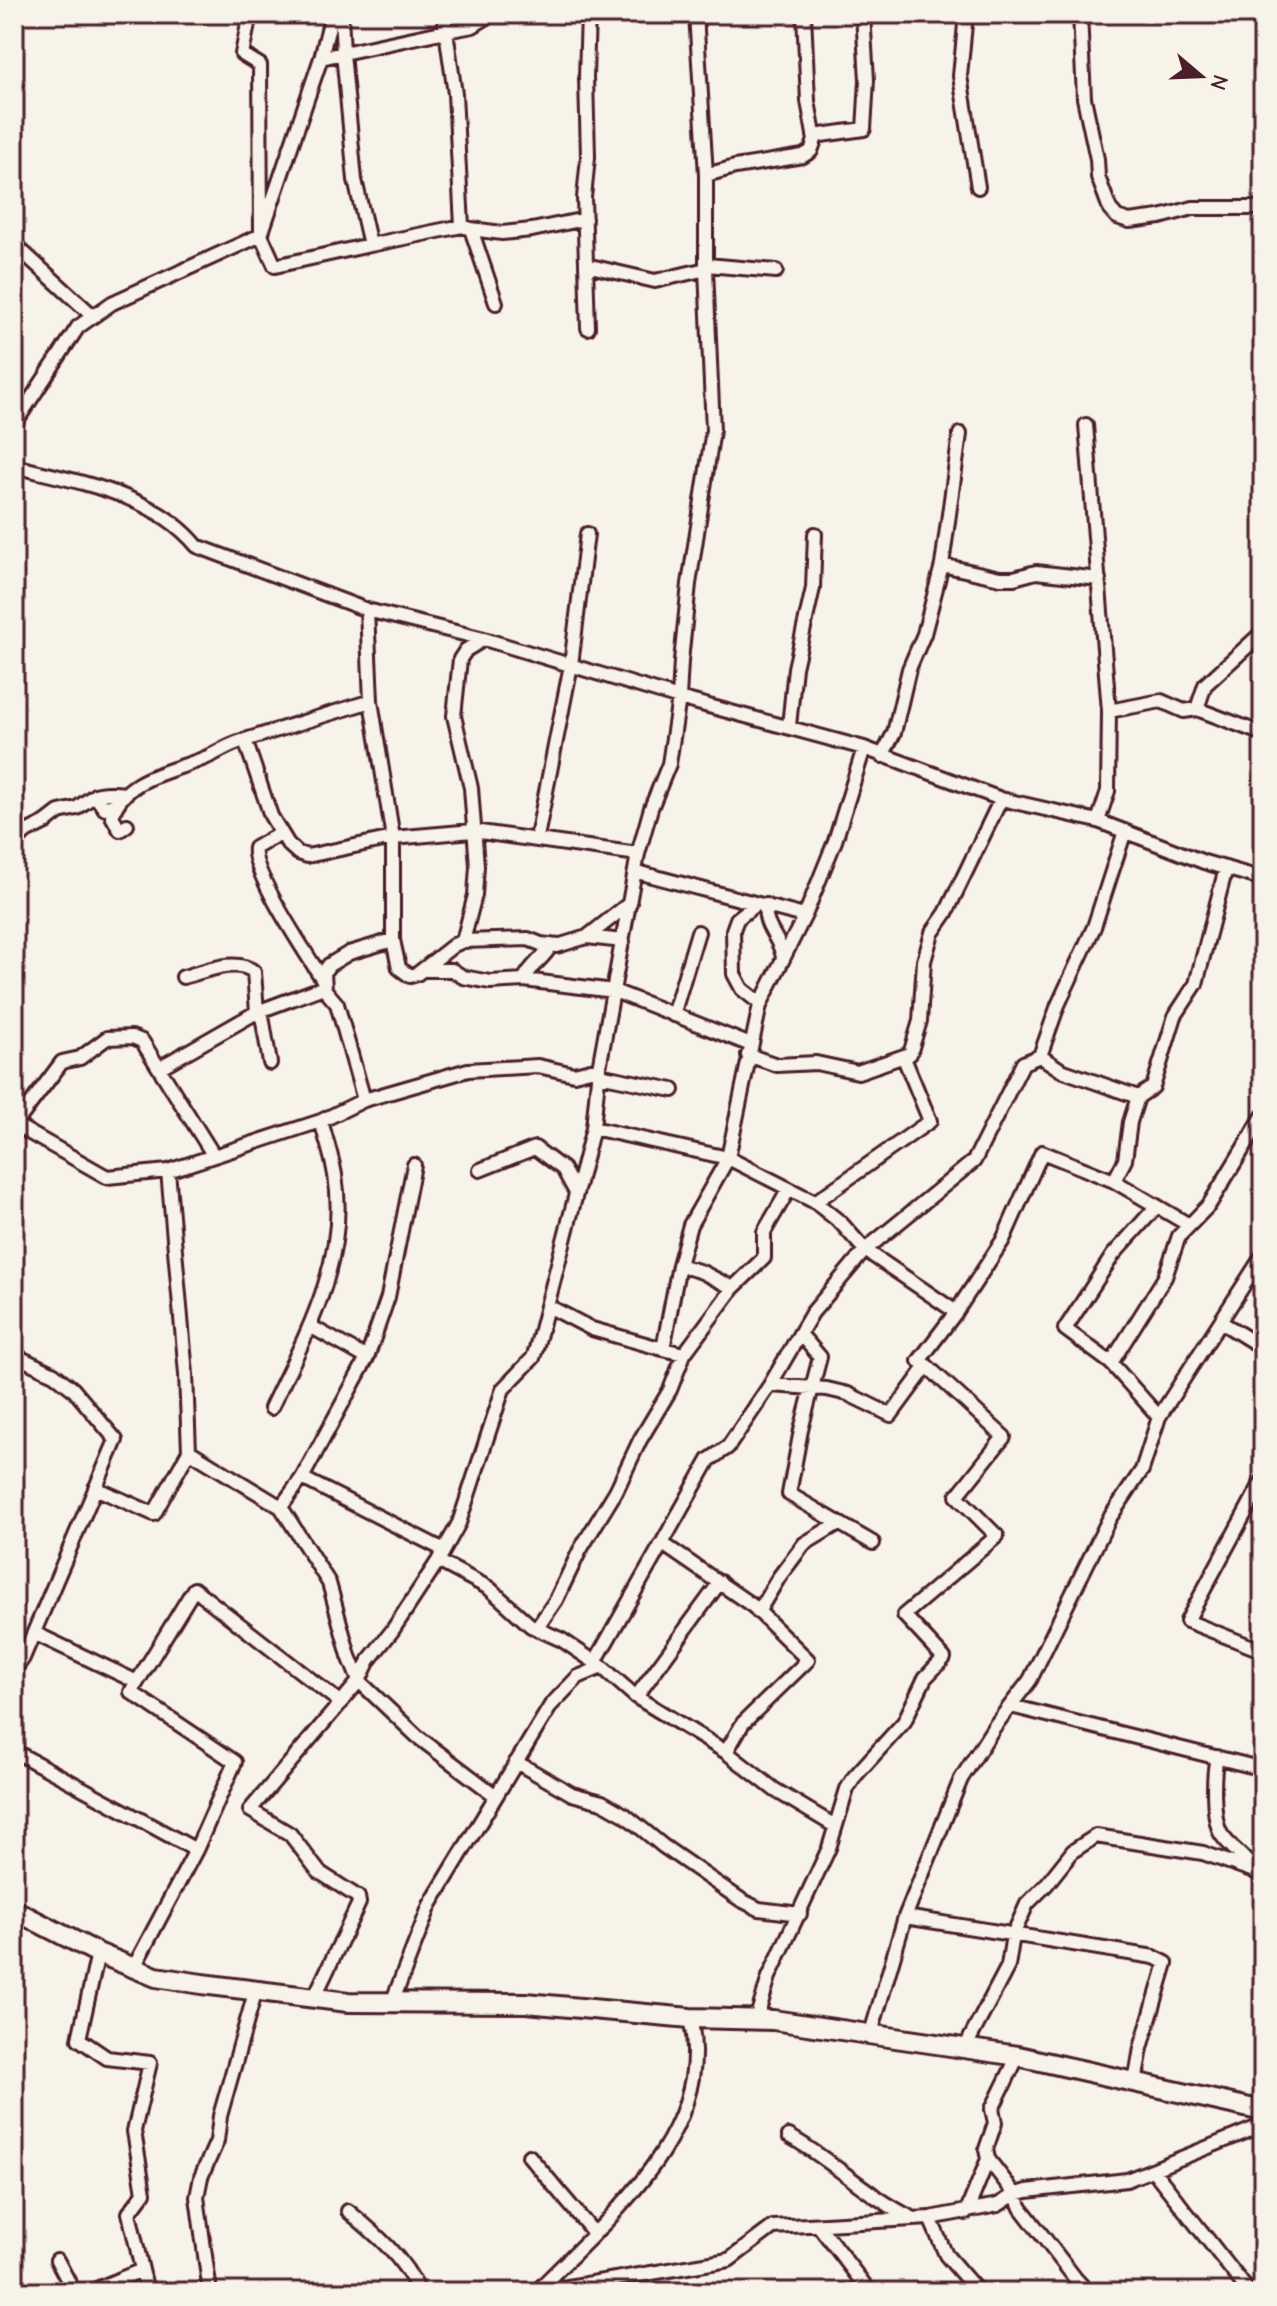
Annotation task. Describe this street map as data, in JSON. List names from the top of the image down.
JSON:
{
  "north": "right"
}
